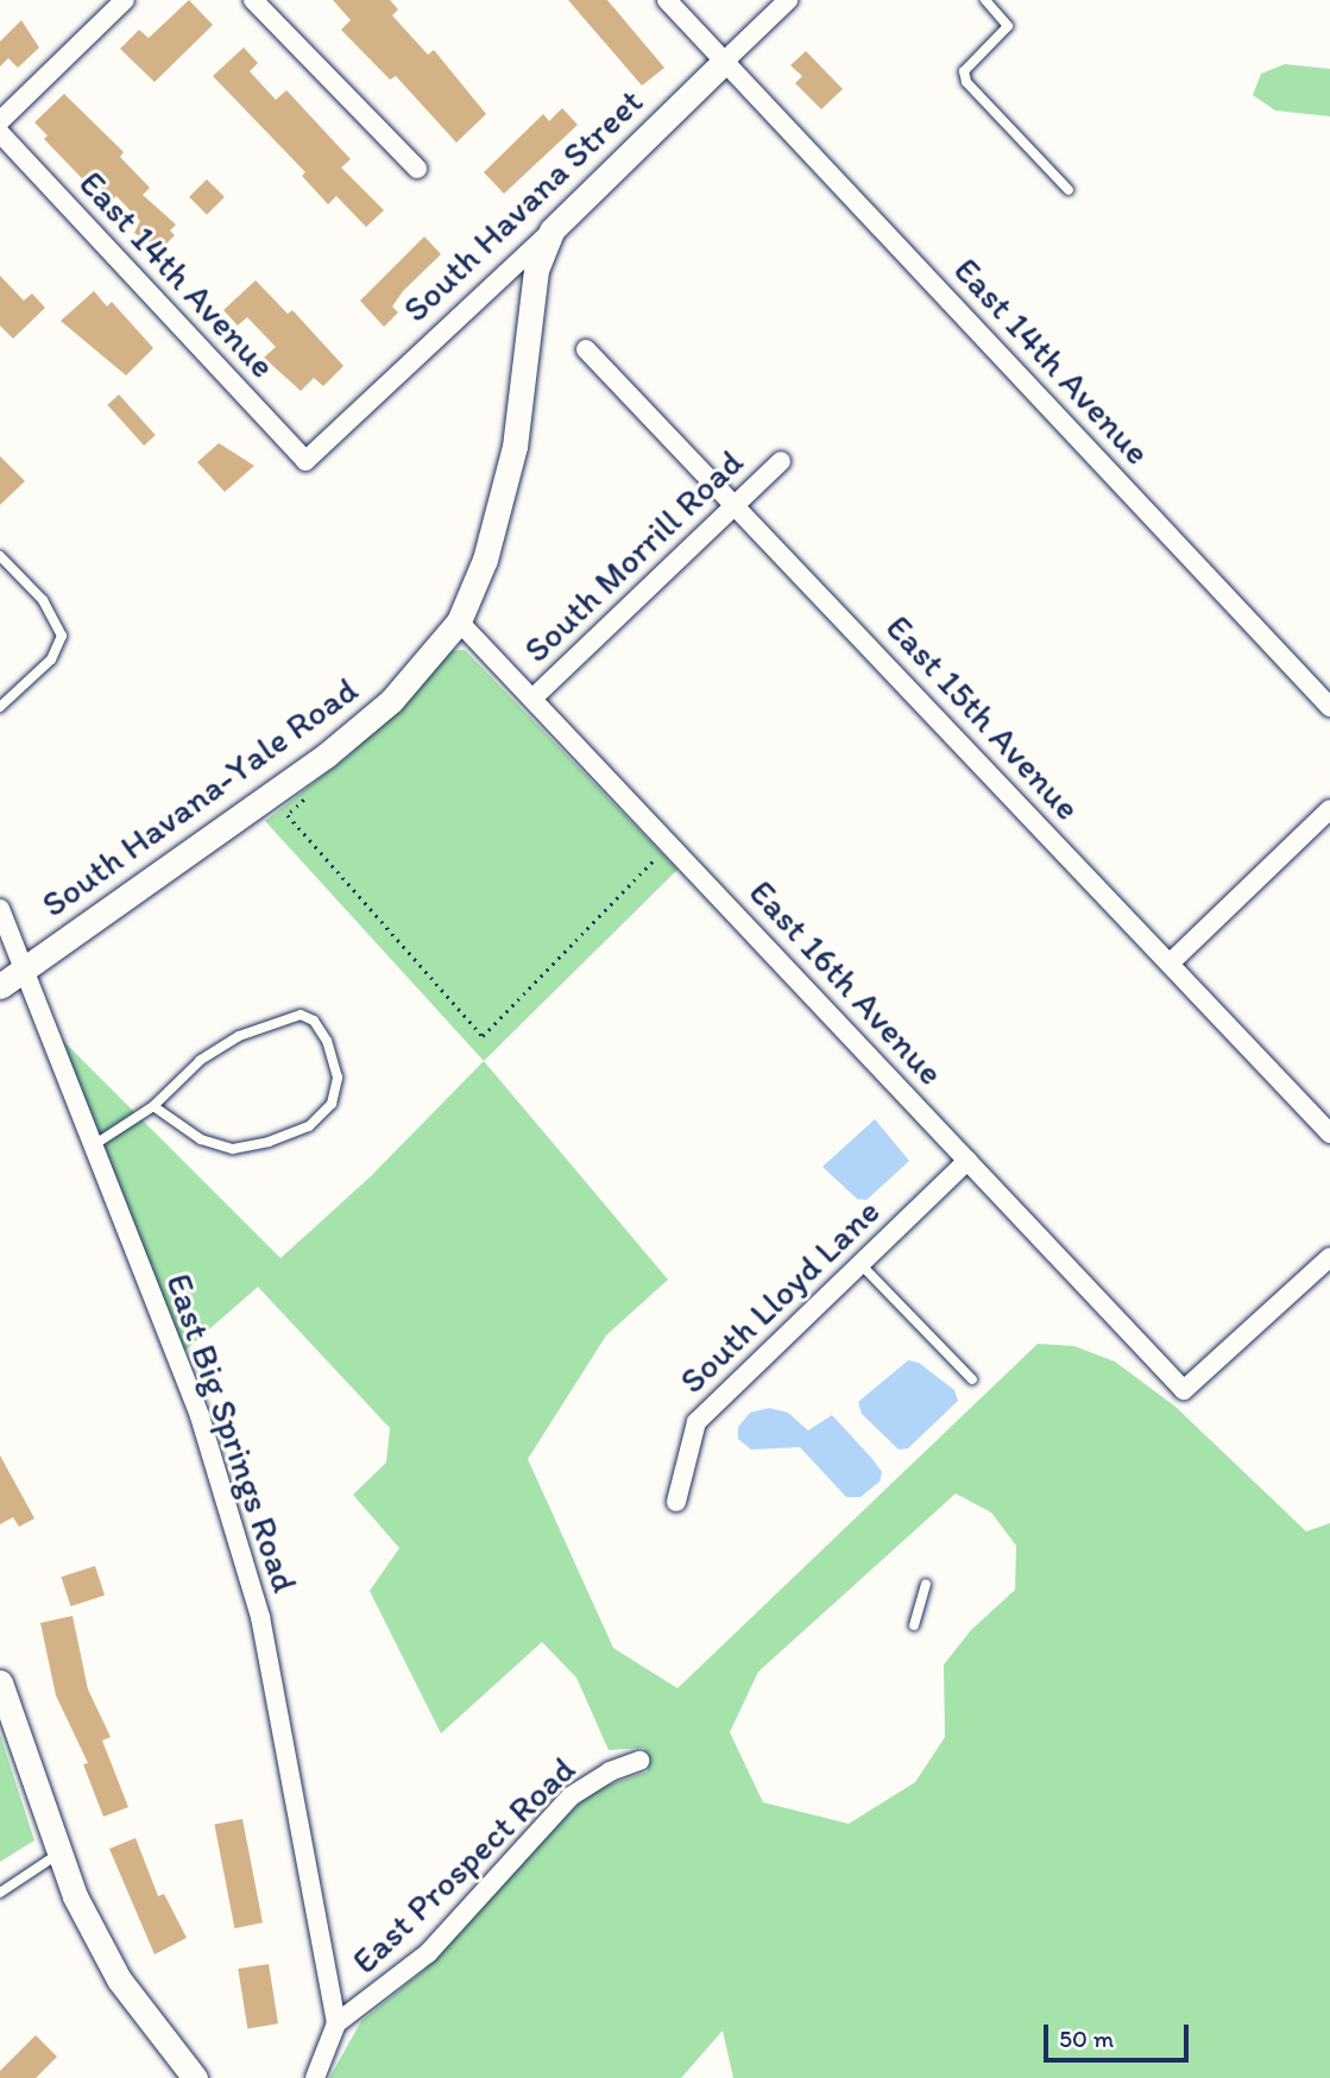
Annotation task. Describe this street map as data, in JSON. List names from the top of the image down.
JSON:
{
  "streets": {
    "street": [
      "South Havana Street",
      "East 14th Avenue",
      "South Morrill Road",
      "East 15th Avenue",
      "South Havana-Yale Road",
      "East 16th Avenue",
      "South Lloyd Lane",
      "East Big Springs Road",
      "East Prospect Road"
    ]
  },
  "crossings": [
    ["South Havana Street", "East 14th Avenue"],
    ["South Havana Street", "South Havana-Yale Road"],
    ["South Morrill Road", "East 15th Avenue"],
    ["South Morrill Road", "East 16th Avenue"],
    ["South Havana-Yale Road", "East 16th Avenue"],
    ["South Havana-Yale Road", "East Big Springs Road"],
    ["East 16th Avenue", "South Lloyd Lane"],
    ["East Big Springs Road", "East Prospect Road"]
  ],
  "scale_bar": "50 m"
}
